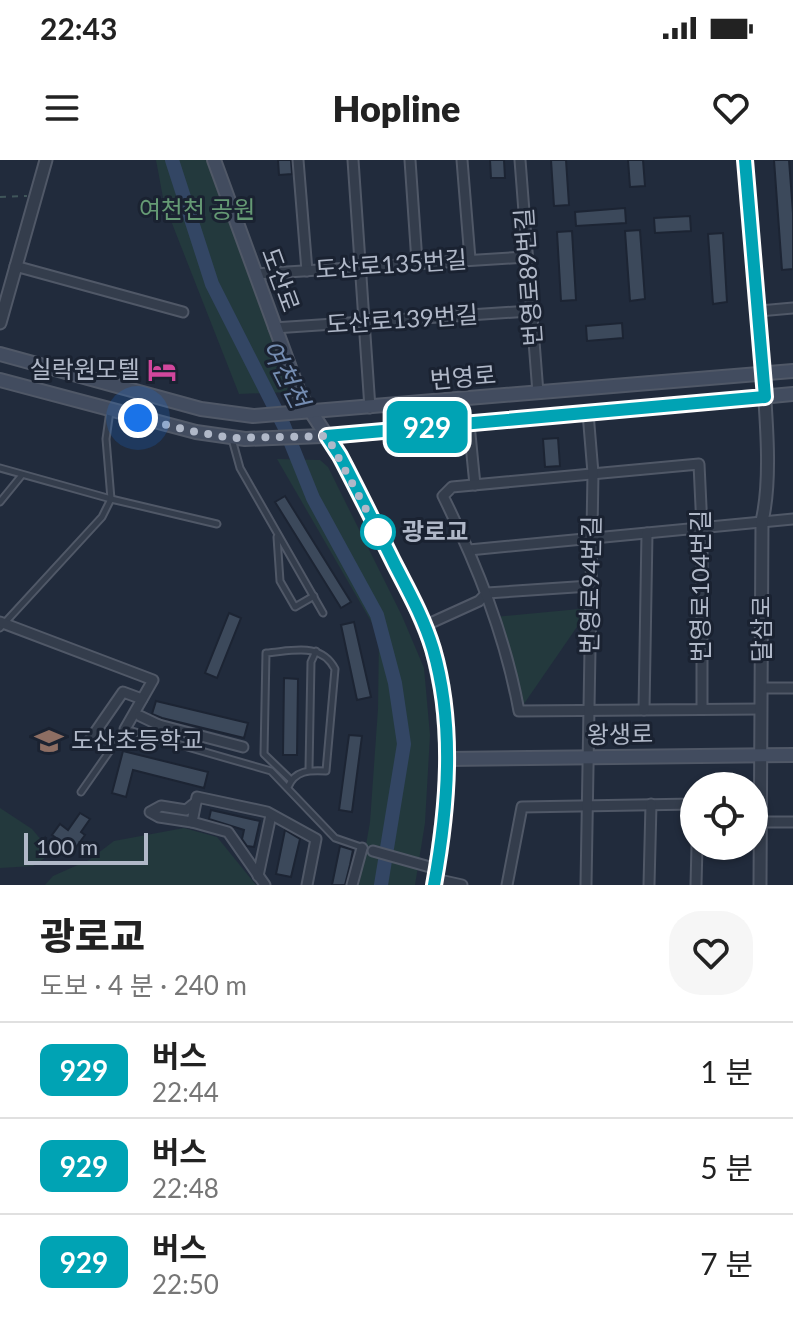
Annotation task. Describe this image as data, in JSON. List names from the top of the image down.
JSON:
{
  "streets": {
    "main road": ["도산로", "번영로", "왕생로"],
    "street": [
      "도산로135번길",
      "번영로89번길",
      "도산로139번길",
      "번영로94번길",
      "번영로104번길",
      "달삼로"
    ]
  },
  "crossings": [
    ["도산로135번길", "번영로89번길"],
    ["도산로135번길", "도산로"],
    ["번영로89번길", "도산로139번길"],
    ["번영로89번길", "번영로"],
    ["도산로", "도산로139번길"],
    ["도산로", "번영로"],
    ["도산로", "왕생로"],
    ["번영로", "번영로94번길"],
    ["번영로", "달삼로"],
    ["번영로94번길", "번영로104번길"],
    ["번영로94번길", "왕생로"],
    ["달삼로", "왕생로"]
  ],
  "water": ["여천천"],
  "parks": ["여천천 공원"],
  "places": {
    "hotel": ["실락원모텔"],
    "other": ["광로교"],
    "school or university": ["도산초등학교"]
  },
  "lines": ["bus line 929"],
  "scale_bar": "100 m",
  "page": {
    "status": "22:43",
    "header": "Hopline",
    "on_map": "929",
    "scale": "100 m",
    "heading": ["광로교", "도보 · 4 분 · 240 m"],
    "list": [
      {
        "mark": "929",
        "name": "버스",
        "note": "22:44",
        "value": "1 분"
      },
      {
        "mark": "929",
        "name": "버스",
        "note": "22:48",
        "value": "5 분"
      },
      {
        "mark": "929",
        "name": "버스",
        "note": "22:50",
        "value": "7 분"
      }
    ]
  }
}
